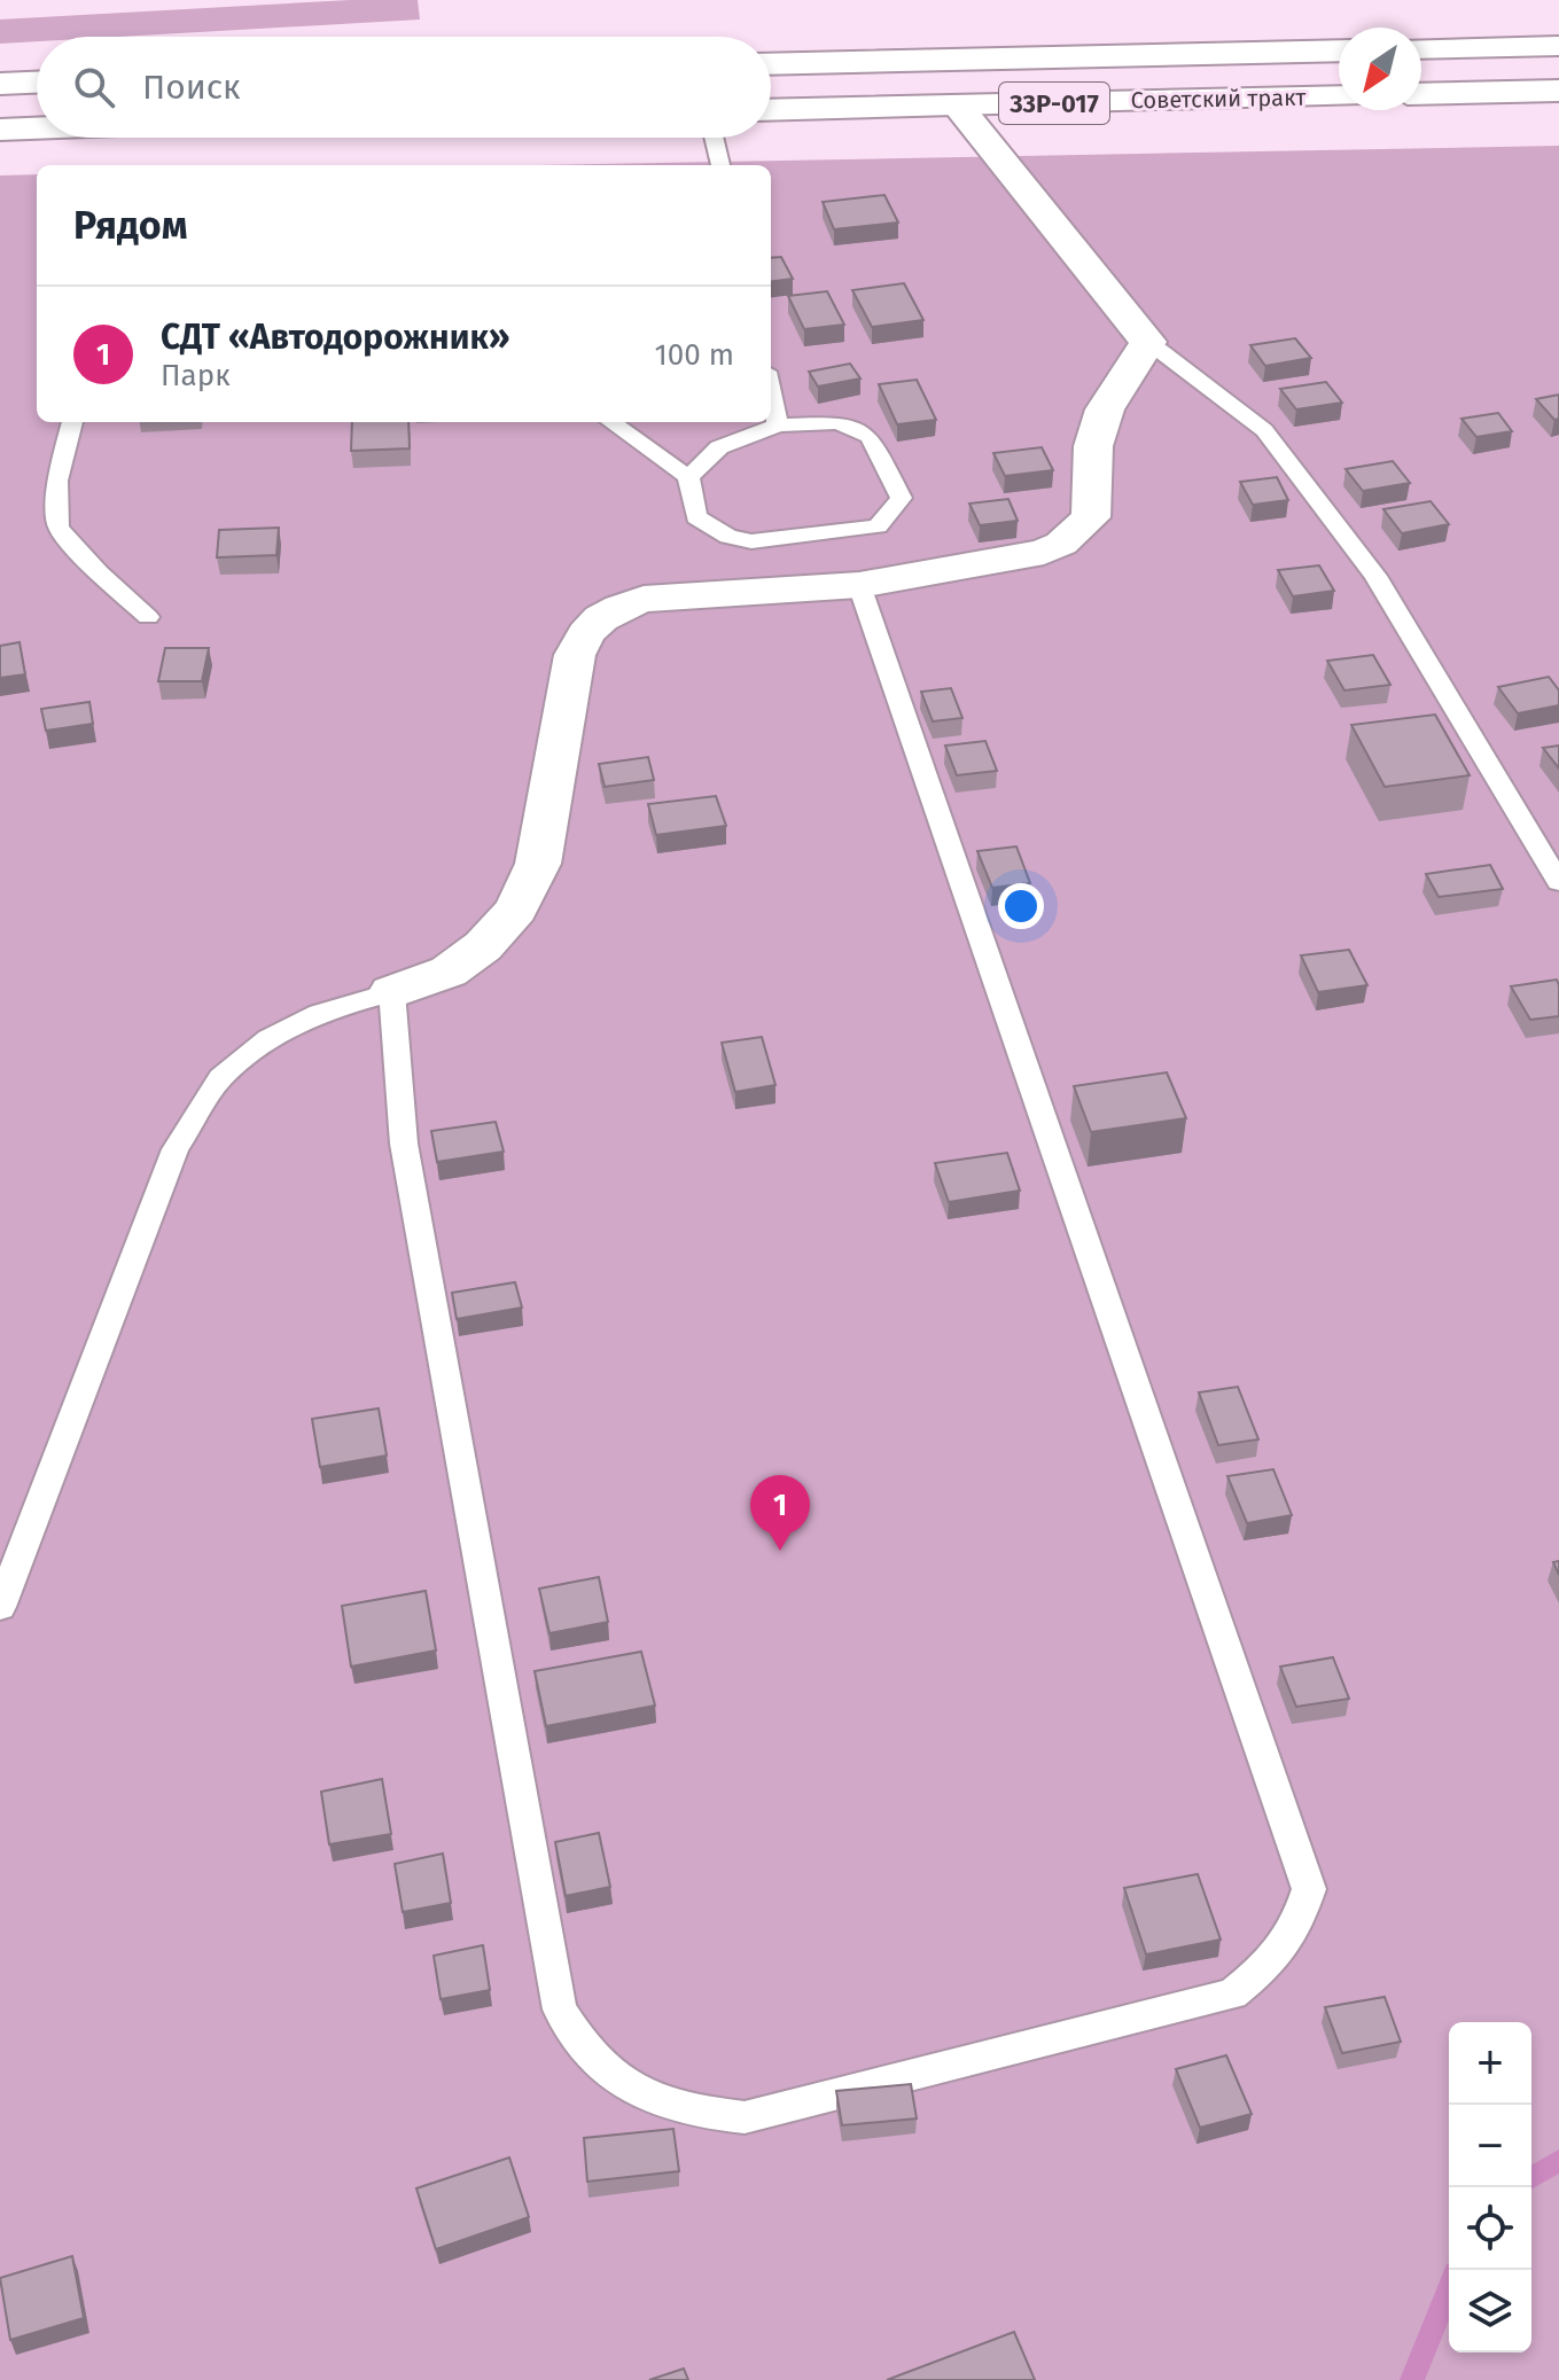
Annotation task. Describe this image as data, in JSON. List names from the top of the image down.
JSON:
{
  "streets": {
    "main road": ["Советский тракт", "33Р-017"]
  },
  "north": "bottom left",
  "page": {
    "search": "Поиск",
    "heading": "Рядом",
    "list": [
      {
        "mark": "1",
        "name": "СДТ «Автодорожник»",
        "note": "Парк",
        "value": "100 m"
      }
    ],
    "pins": "1",
    "map_buttons": ["+", "−"]
  }
}
